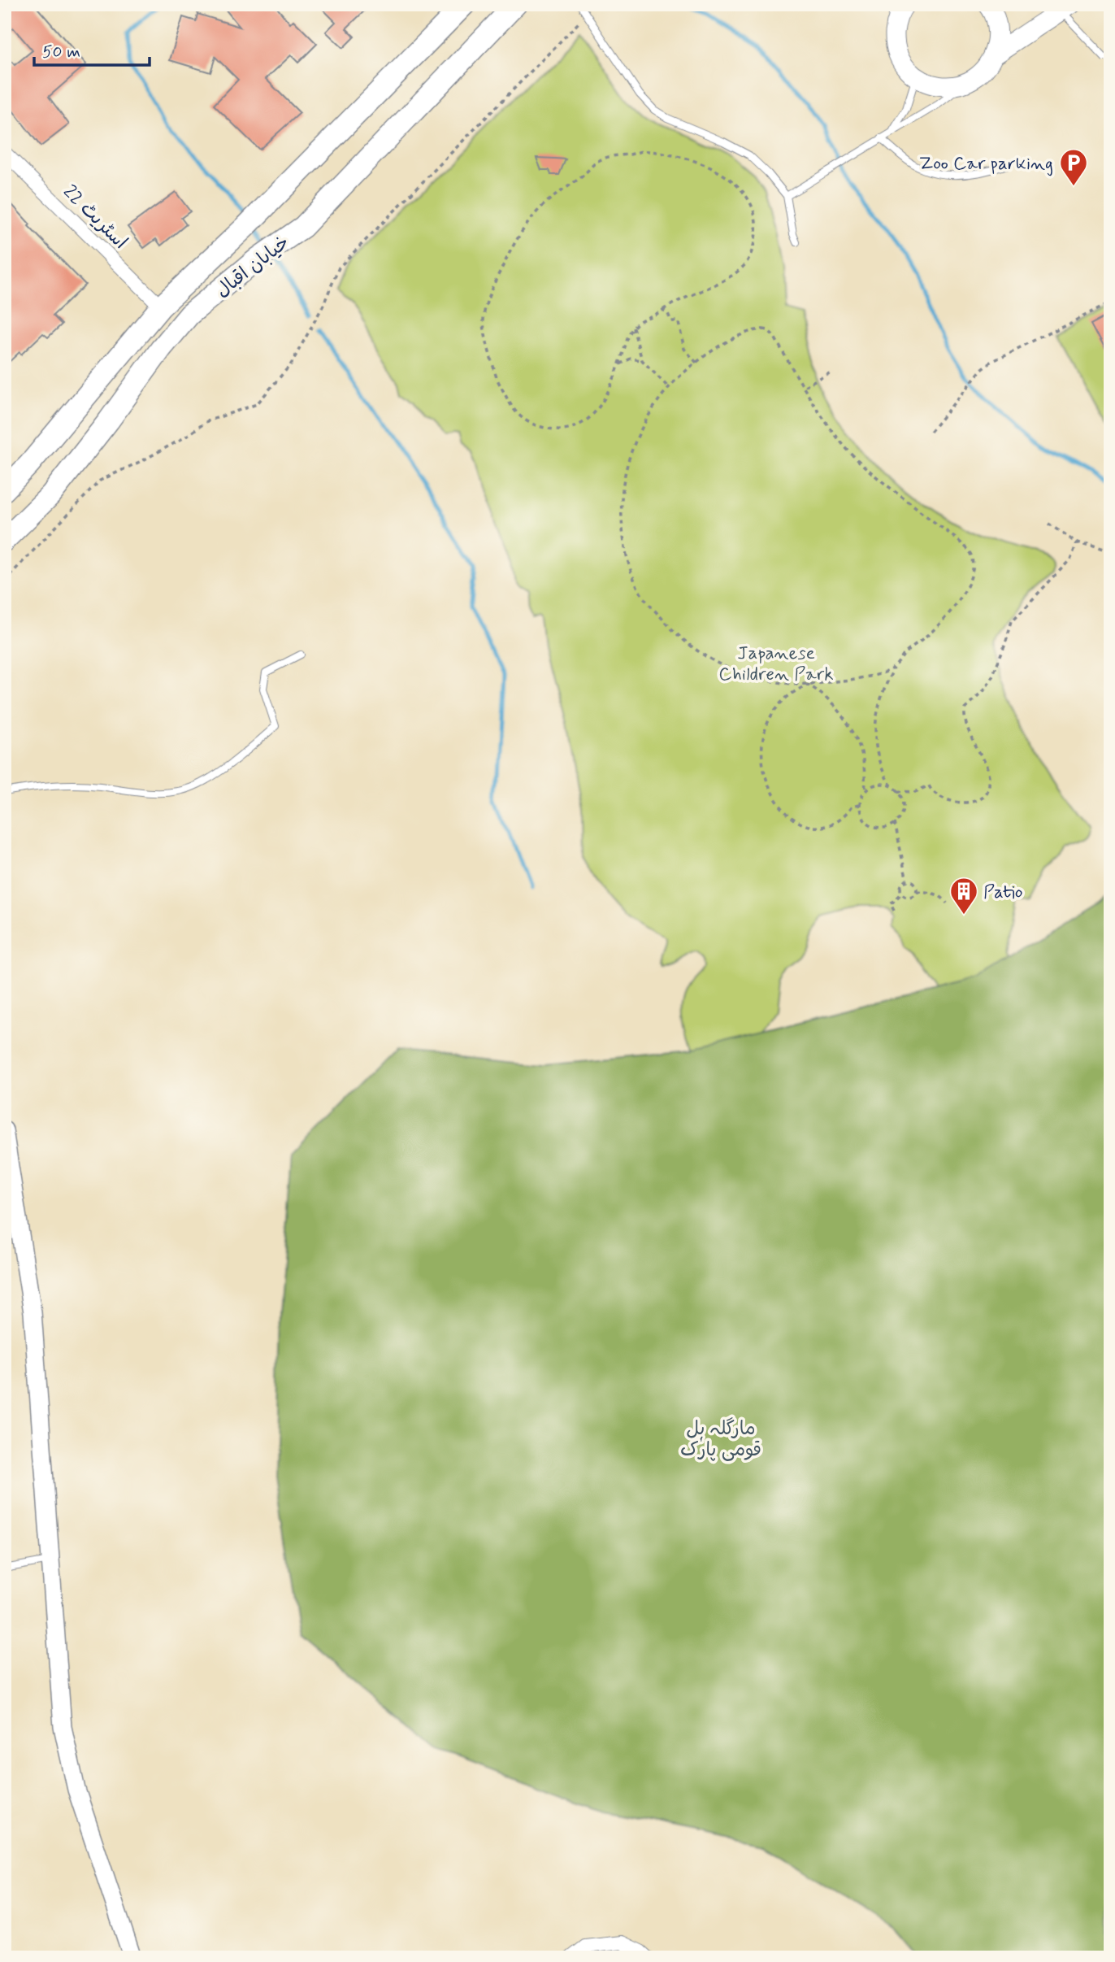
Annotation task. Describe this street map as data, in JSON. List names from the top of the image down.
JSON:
{
  "streets": {
    "main road": ["خیابان اقبال"],
    "street": ["اسٹریٹ 22"]
  },
  "crossings": [
    ["اسٹریٹ 22", "خیابان اقبال"]
  ],
  "parks": ["Japanese Children Park", "مارگلہ ہل قومی پارک"],
  "places": {
    "parking": ["Zoo Car parking"],
    "building": ["Patio"]
  },
  "scale_bar": "50 m"
}
